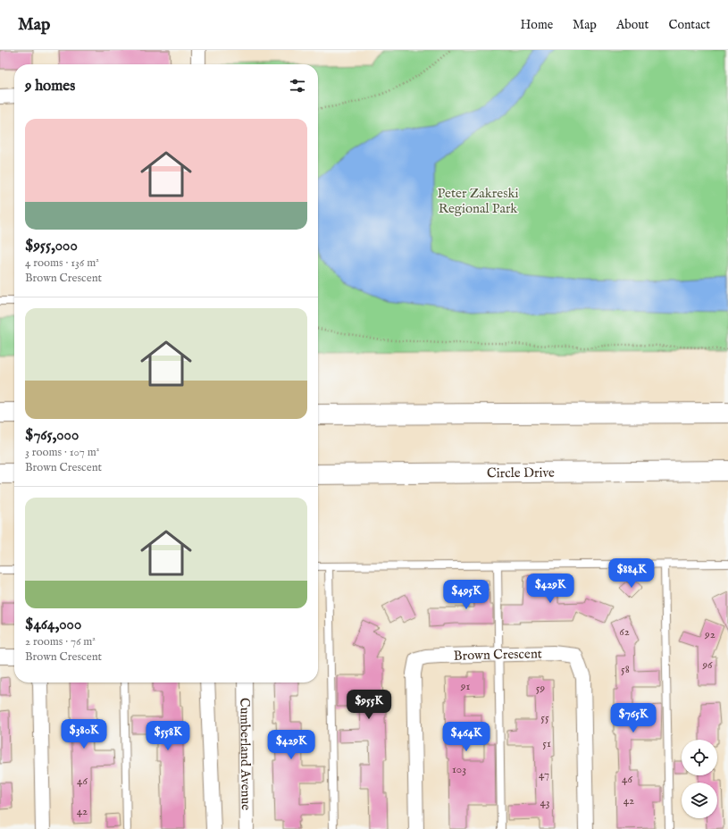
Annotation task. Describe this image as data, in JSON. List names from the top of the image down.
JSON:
{
  "streets": {
    "highway": ["Circle Drive"],
    "street": ["Brown Crescent", "Cumberland Avenue"]
  },
  "parks": ["Peter Zakreski Regional Park"],
  "house_numbers": [
    "62",
    "92",
    "96",
    "58",
    "91",
    "59",
    "55",
    "51",
    "103",
    "47",
    "46",
    "46",
    "42",
    "43",
    "42"
  ],
  "page": {
    "header": "Map",
    "nav": [
      "Home",
      "Map",
      "About",
      "Contact"
    ],
    "heading": "9 homes",
    "list": [
      {
        "name": "$955,000",
        "note": "4 rooms · 136 m² · Brown Crescent"
      },
      {
        "name": "$765,000",
        "note": "3 rooms · 107 m² · Brown Crescent"
      },
      {
        "name": "$464,000",
        "note": "2 rooms · 76 m² · Brown Crescent"
      }
    ],
    "price": [
      "$884K",
      "$429K",
      "$495K",
      "$955K",
      "$765K",
      "$380K",
      "$558K",
      "$464K",
      "$429K"
    ]
  }
}
